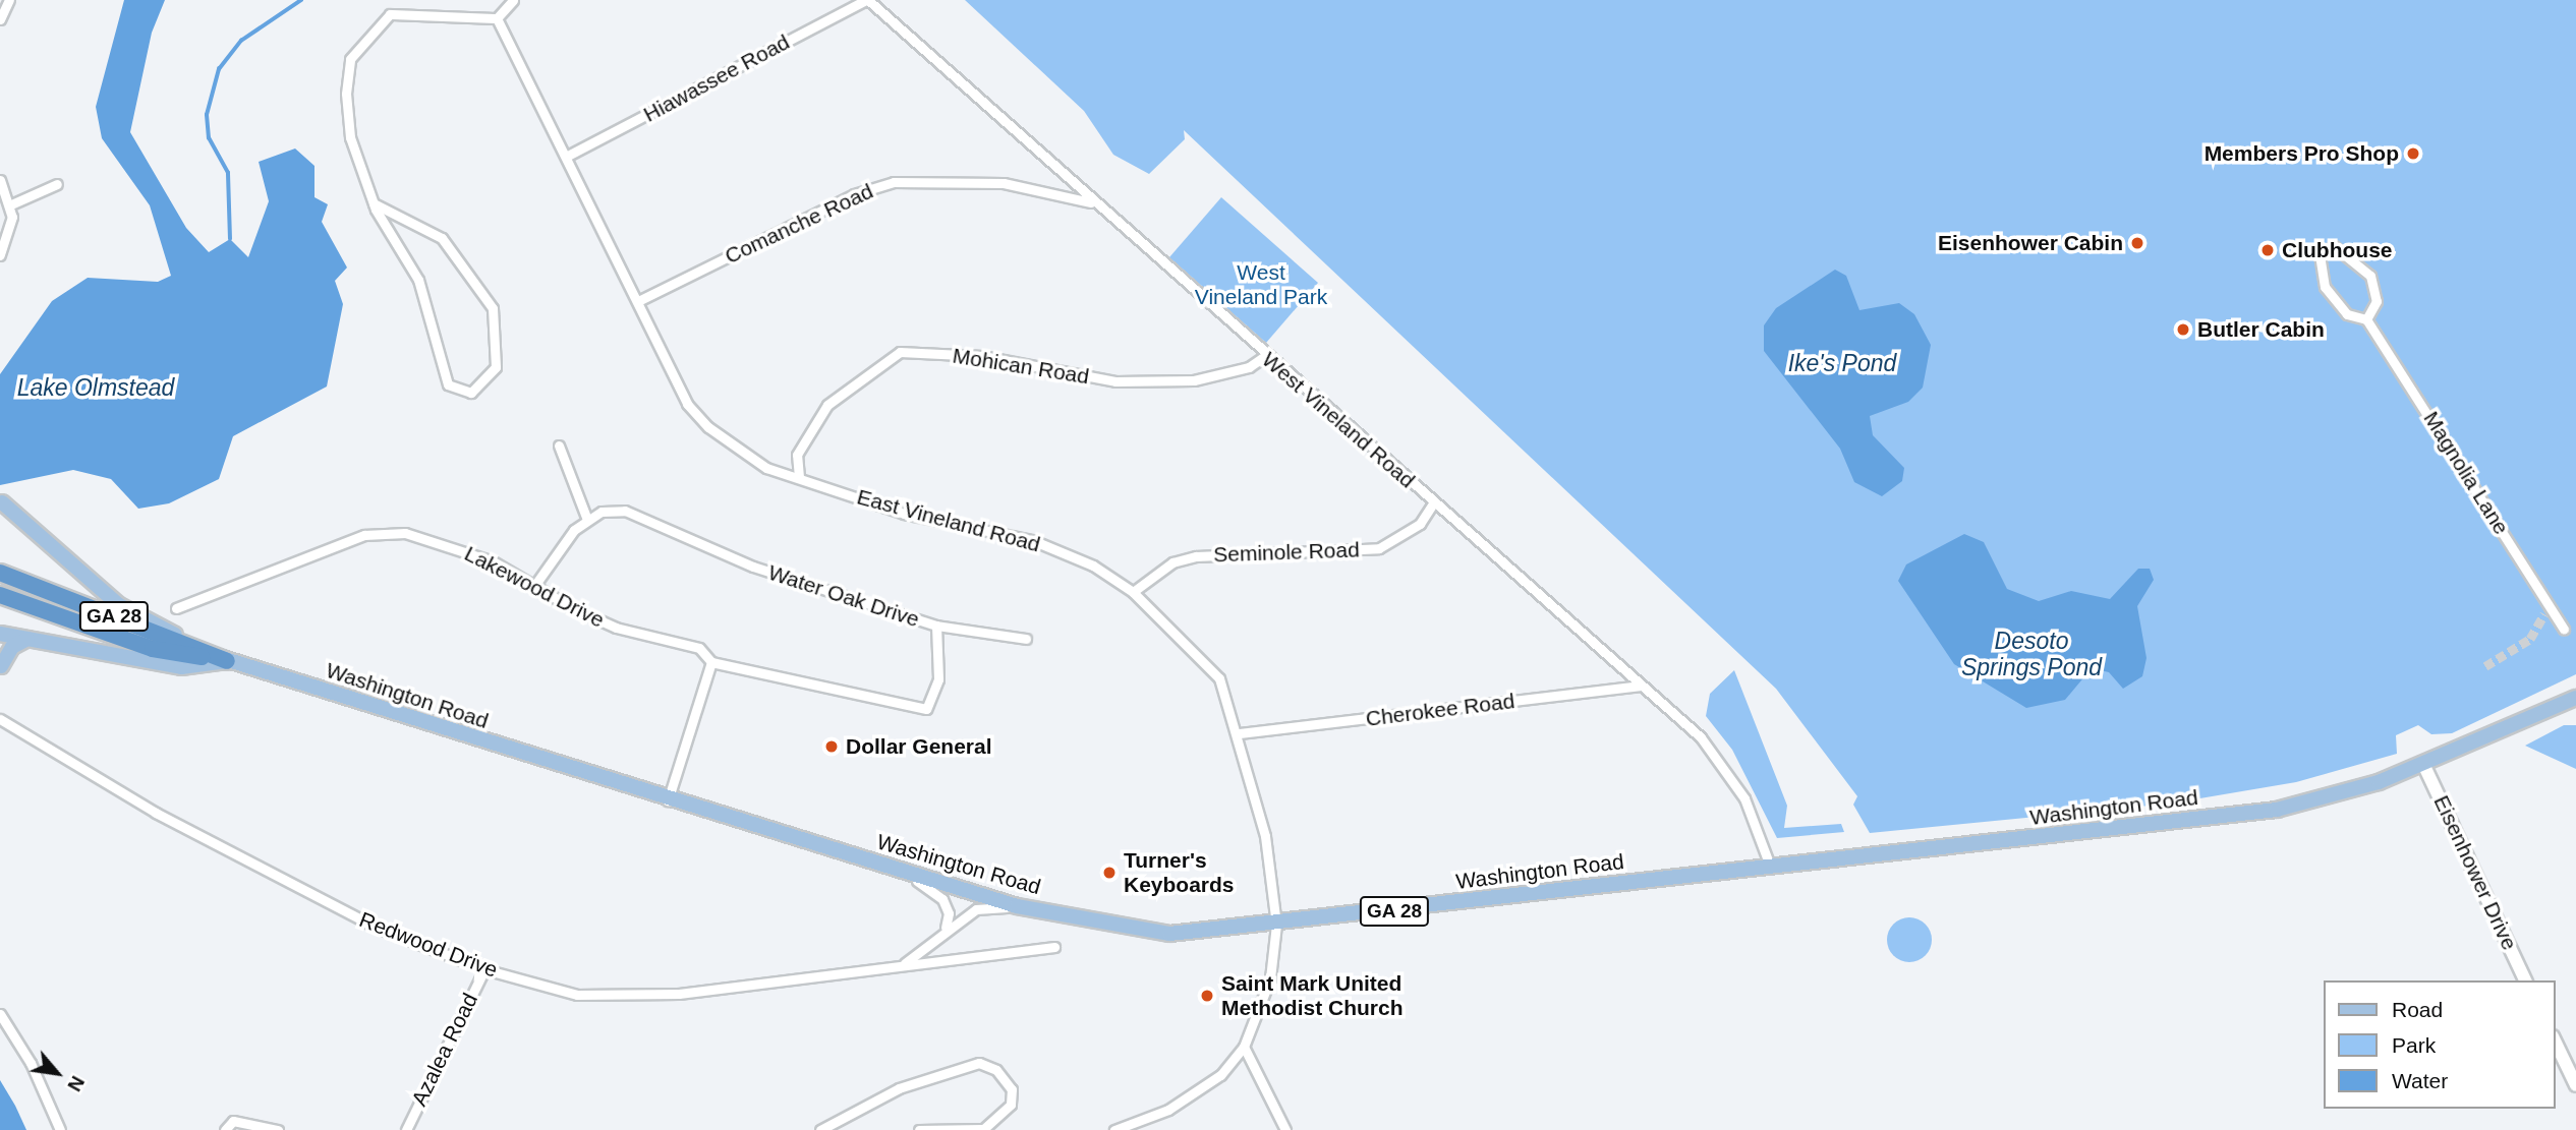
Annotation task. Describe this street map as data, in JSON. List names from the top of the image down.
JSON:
{
  "streets": {
    "highway": ["GA 28"],
    "main road": ["Washington Road"],
    "street": [
      "Hiawassee Road",
      "Comanche Road",
      "Mohican Road",
      "West Vineland Road",
      "Magnolia Lane",
      "East Vineland Road",
      "Seminole Road",
      "Lakewood Drive",
      "Water Oak Drive",
      "Cherokee Road",
      "Eisenhower Drive",
      "Redwood Drive",
      "Azalea Road"
    ]
  },
  "crossings": [
    ["Hiawassee Road", "West Vineland Road"],
    ["Hiawassee Road", "East Vineland Road"],
    ["Comanche Road", "West Vineland Road"],
    ["Comanche Road", "East Vineland Road"],
    ["Mohican Road", "West Vineland Road"],
    ["Mohican Road", "East Vineland Road"],
    ["West Vineland Road", "Seminole Road"],
    ["West Vineland Road", "Washington Road"],
    ["West Vineland Road", "Cherokee Road"],
    ["East Vineland Road", "Seminole Road"],
    ["East Vineland Road", "Washington Road"],
    ["East Vineland Road", "Cherokee Road"],
    ["Lakewood Drive", "Water Oak Drive"],
    ["GA 28", "Washington Road"],
    ["Washington Road", "Eisenhower Drive"],
    ["Redwood Drive", "Azalea Road"]
  ],
  "water": ["Ike's Pond", "Lake Olmstead", "Desoto Springs Pond"],
  "parks": ["West Vineland Park"],
  "places": [
    "Members Pro Shop",
    "Eisenhower Cabin",
    "Clubhouse",
    "Butler Cabin",
    "Dollar General",
    "Turner's Keyboards",
    "Saint Mark United Methodist Church"
  ],
  "legend": ["Road", "Park", "Water"],
  "north": "bottom right"
}
